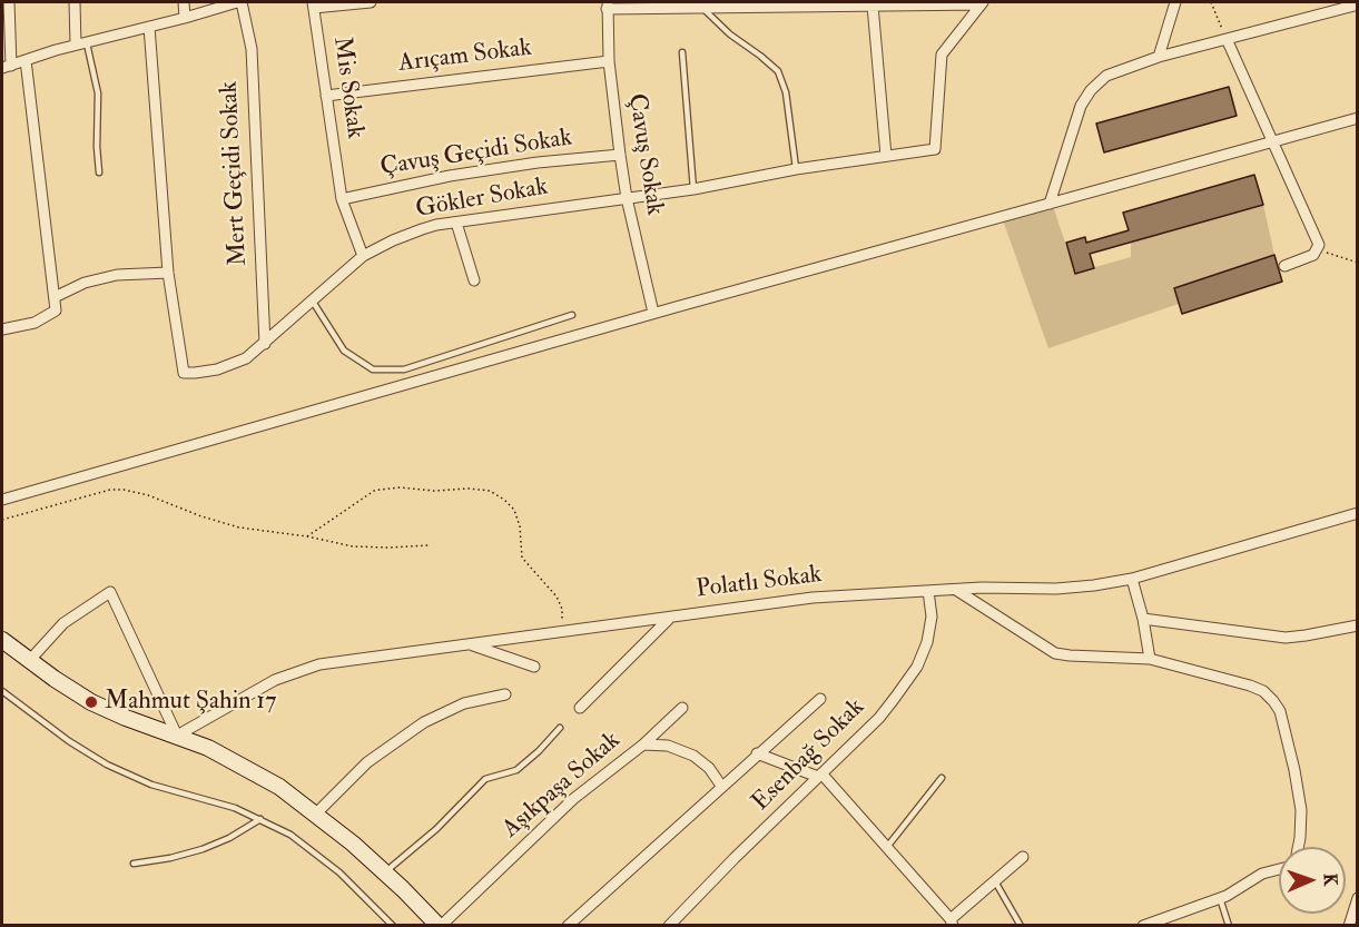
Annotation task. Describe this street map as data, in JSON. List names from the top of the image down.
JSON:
{
  "streets": {
    "street": [
      "Arıçam Sokak",
      "Mis Sokak",
      "Çavuş Geçidi Sokak",
      "Çavuş Sokak",
      "Mert Geçidi Sokak",
      "Gökler Sokak",
      "Polatlı Sokak",
      "Esenbağ Sokak",
      "Aşıkpaşa Sokak"
    ]
  },
  "crossings": [
    ["Arıçam Sokak", "Mis Sokak"],
    ["Arıçam Sokak", "Çavuş Sokak"],
    ["Mis Sokak", "Çavuş Geçidi Sokak"],
    ["Mis Sokak", "Gökler Sokak"],
    ["Çavuş Geçidi Sokak", "Çavuş Sokak"],
    ["Çavuş Sokak", "Gökler Sokak"],
    ["Mert Geçidi Sokak", "Gökler Sokak"],
    ["Polatlı Sokak", "Esenbağ Sokak"]
  ],
  "places": ["Mahmut Şahin 17"],
  "north": "right"
}
